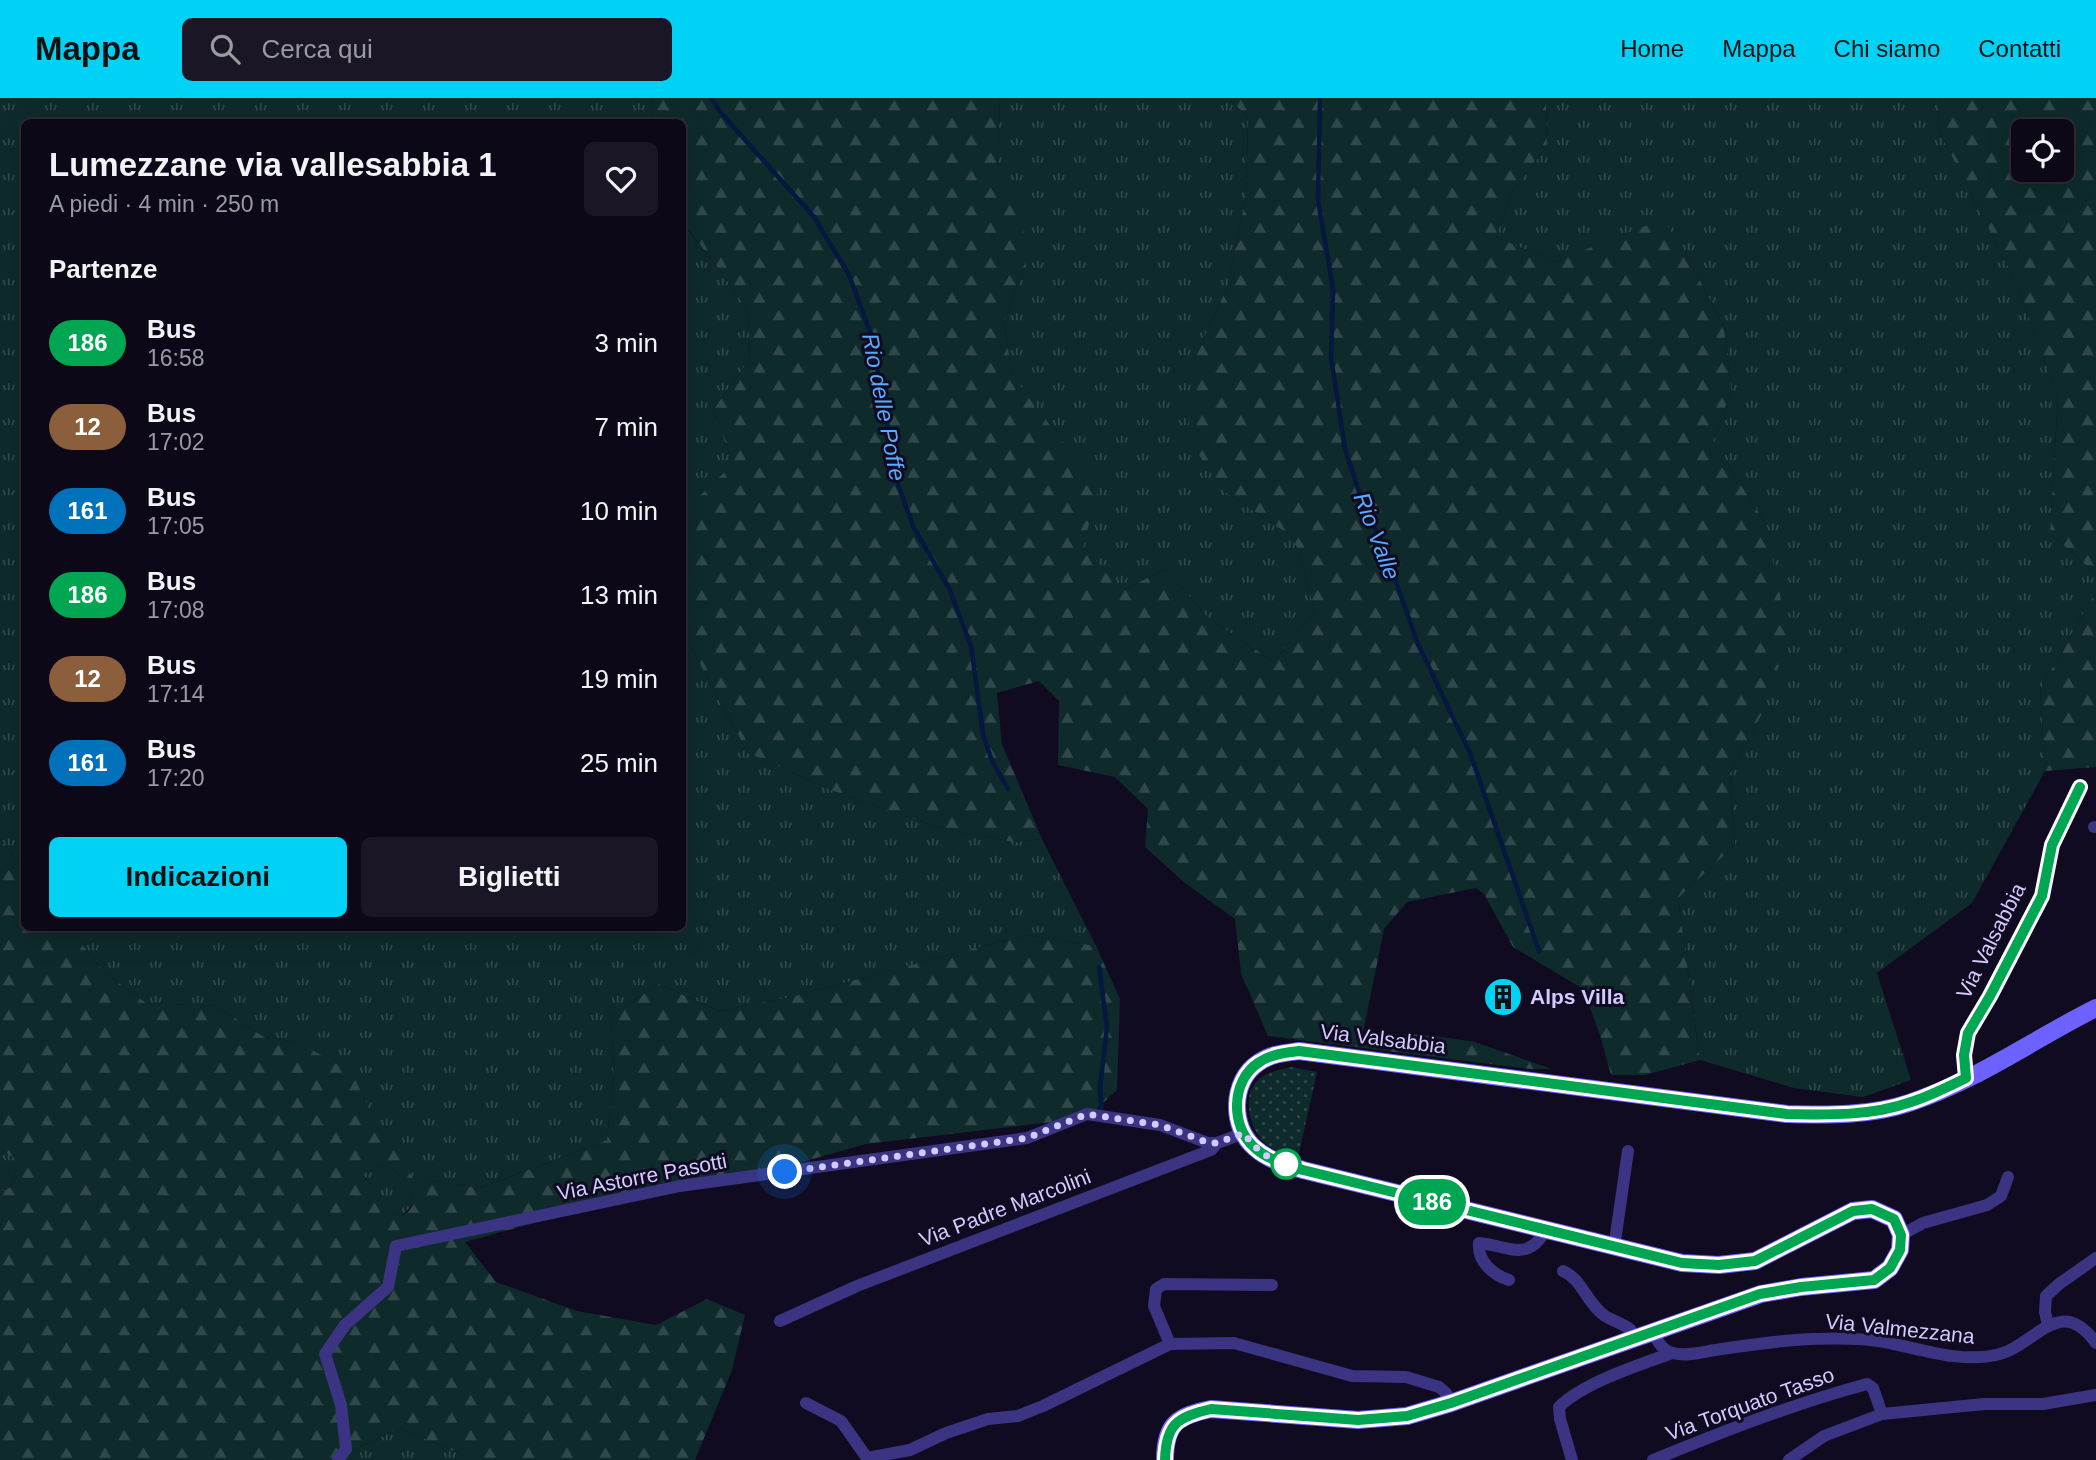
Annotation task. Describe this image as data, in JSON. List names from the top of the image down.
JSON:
{
  "streets": {
    "main road": ["Via Valsabbia"],
    "street": [
      "Via Astorre Pasotti",
      "Via Padre Marcolini",
      "Via Valmezzana",
      "Via Torquato Tasso"
    ]
  },
  "crossings": [
    ["Via Valsabbia", "Via Padre Marcolini"],
    ["Via Astorre Pasotti", "Via Padre Marcolini"]
  ],
  "water": ["Rio delle Poffe", "Rio Valle"],
  "places": {
    "building": ["Alps Villa"]
  },
  "lines": ["bus line 186"],
  "page": {
    "header": "Mappa",
    "search": "Cerca qui",
    "nav": [
      "Home",
      "Mappa",
      "Chi siamo",
      "Contatti"
    ],
    "on_map": "186",
    "heading": [
      ["Lumezzane via vallesabbia 1", "A piedi · 4 min · 250 m"],
      "Partenze"
    ],
    "list": [
      {
        "mark": "186",
        "name": "Bus",
        "note": "16:58",
        "value": "3 min"
      },
      {
        "mark": "12",
        "name": "Bus",
        "note": "17:02",
        "value": "7 min"
      },
      {
        "mark": "161",
        "name": "Bus",
        "note": "17:05",
        "value": "10 min"
      },
      {
        "mark": "186",
        "name": "Bus",
        "note": "17:08",
        "value": "13 min"
      },
      {
        "mark": "12",
        "name": "Bus",
        "note": "17:14",
        "value": "19 min"
      },
      {
        "mark": "161",
        "name": "Bus",
        "note": "17:20",
        "value": "25 min"
      }
    ],
    "buttons": ["Indicazioni", "Biglietti"]
  }
}
